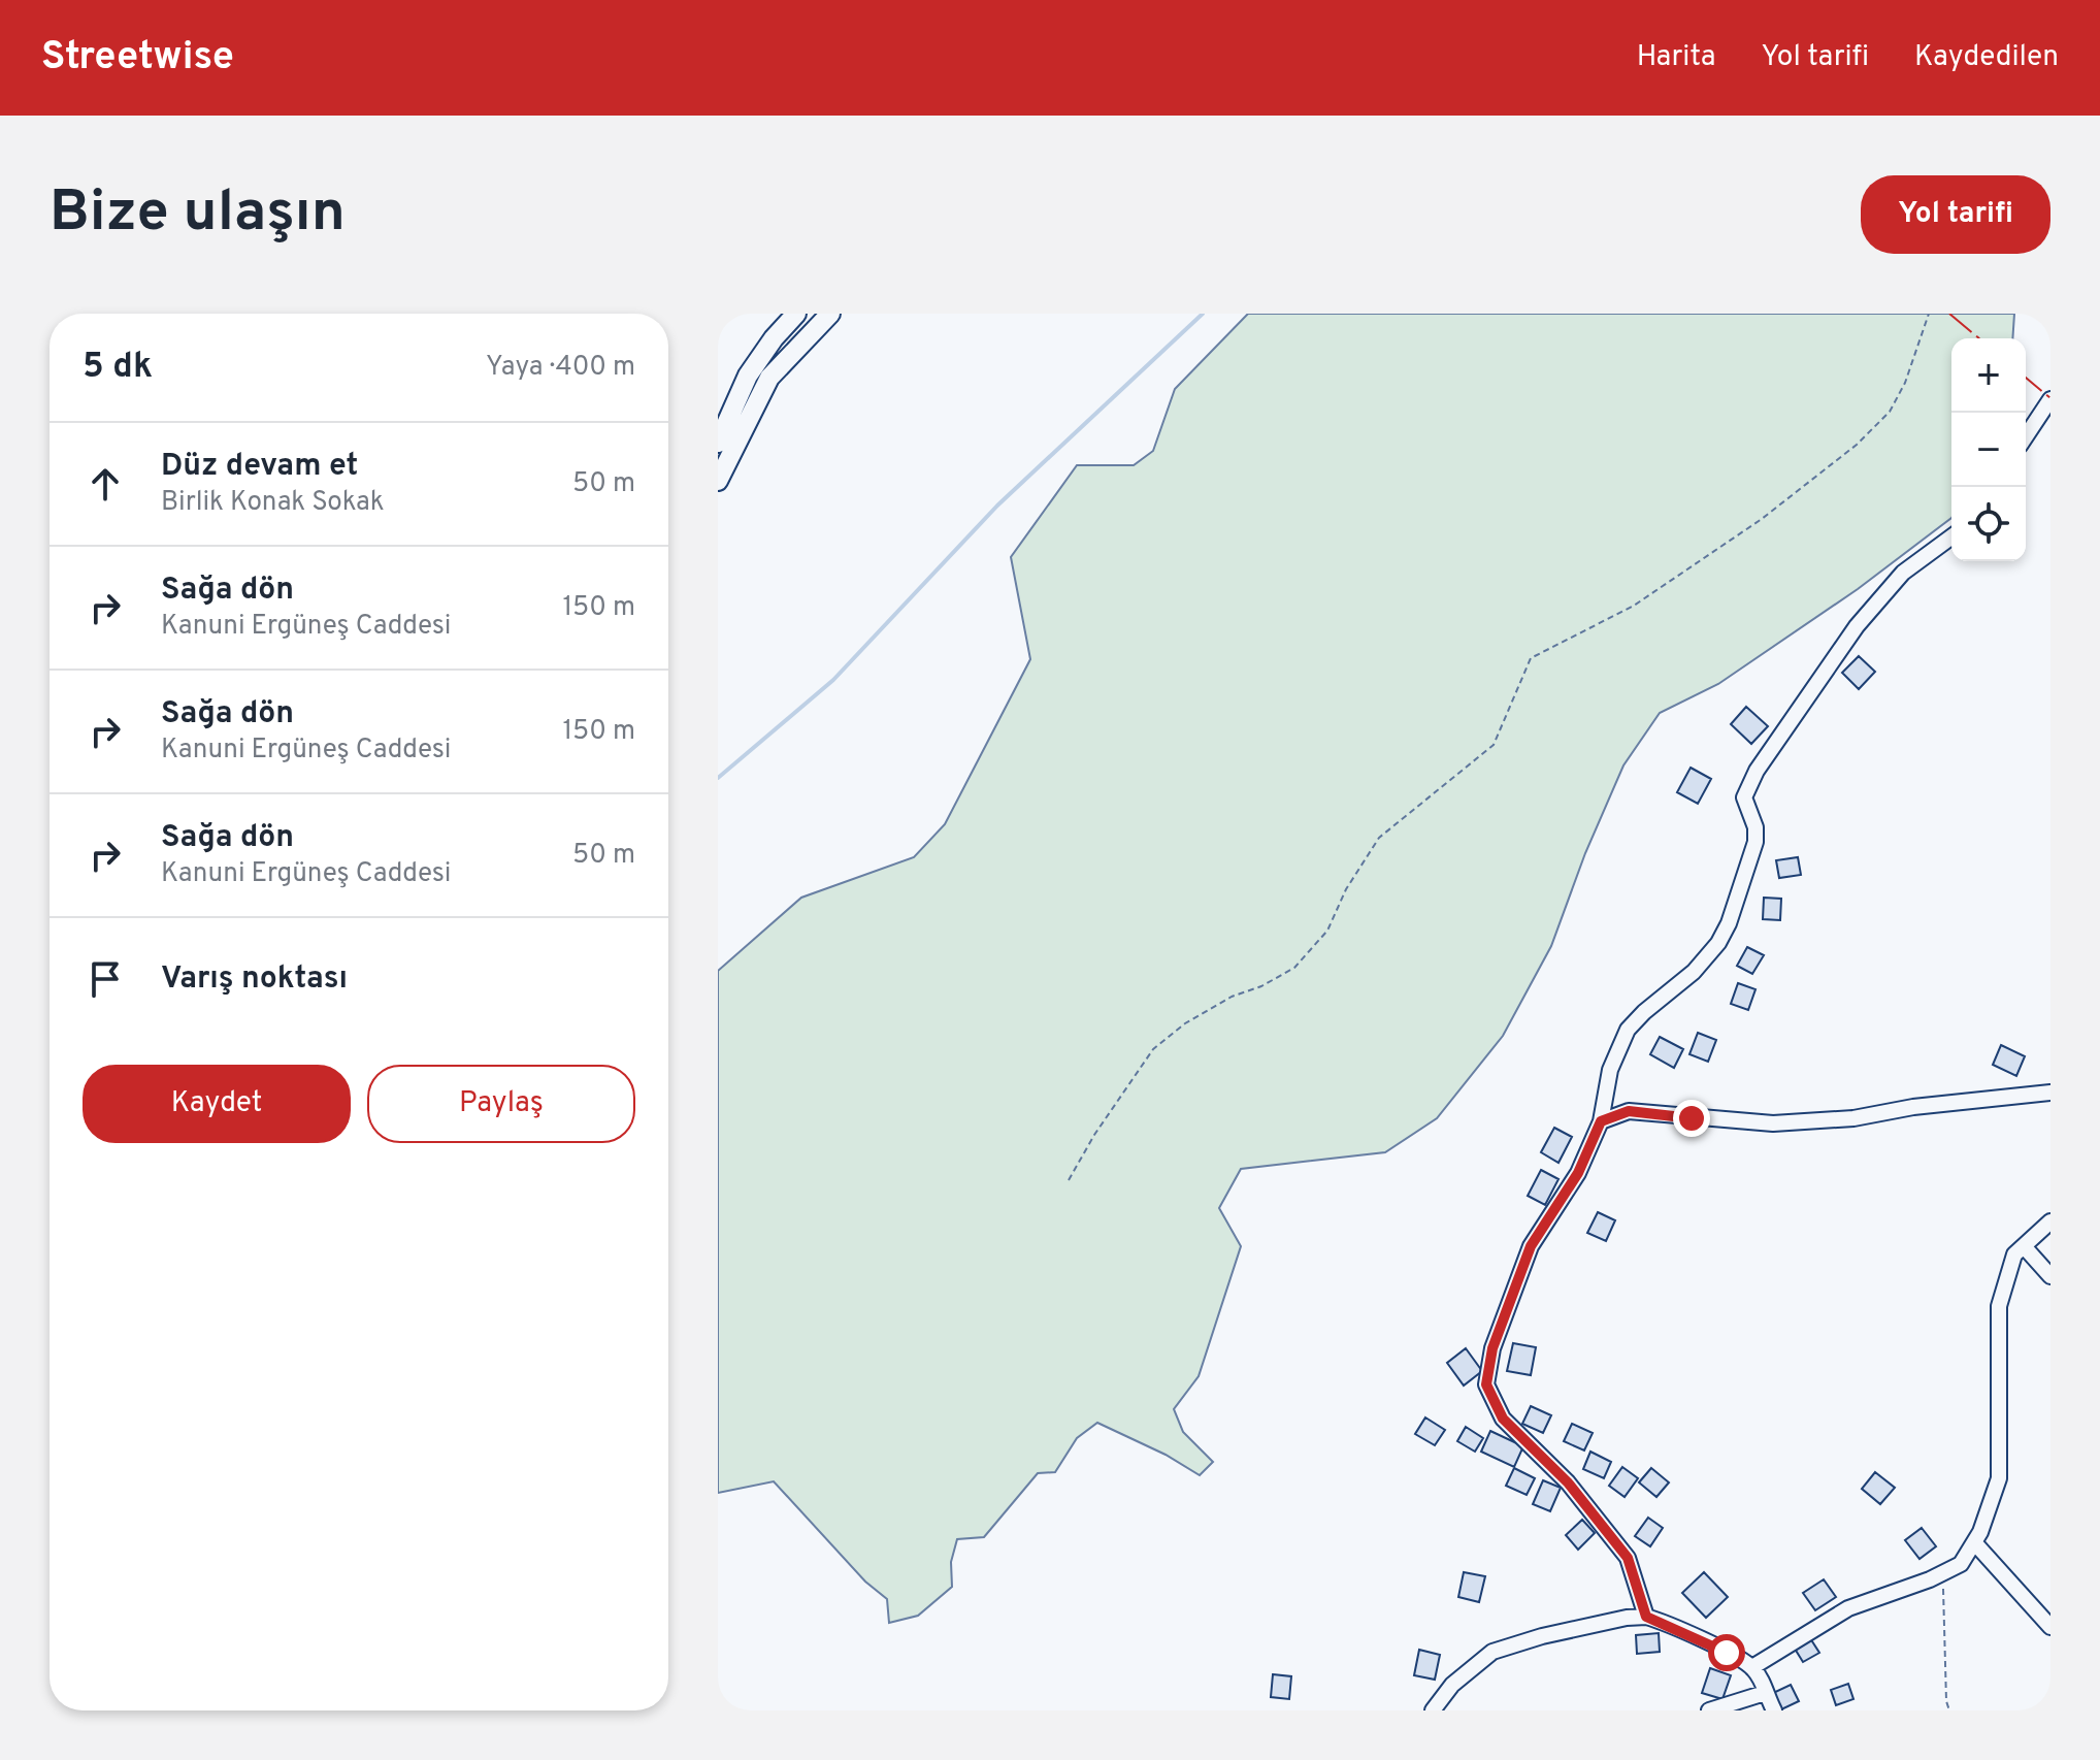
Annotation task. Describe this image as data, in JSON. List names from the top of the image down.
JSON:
{
  "page": {
    "header": "Streetwise",
    "nav": ["Harita", "Yol tarifi", "Kaydedilen"],
    "buttons": [
      "Yol tarifi",
      ["Kaydet", "Paylaş"]
    ],
    "title": "Bize ulaşın",
    "heading": ["5 dk", "Yaya · 400 m"],
    "map_buttons": ["+", "−"],
    "list": [
      ["Düz devam et", "Birlik Konak Sokak", "50 m"],
      ["Sağa dön", "Kanuni Ergüneş Caddesi", "150 m"],
      ["Sağa dön", "Kanuni Ergüneş Caddesi", "150 m"],
      ["Sağa dön", "Kanuni Ergüneş Caddesi", "50 m"],
      "Varış noktası"
    ]
  }
}
